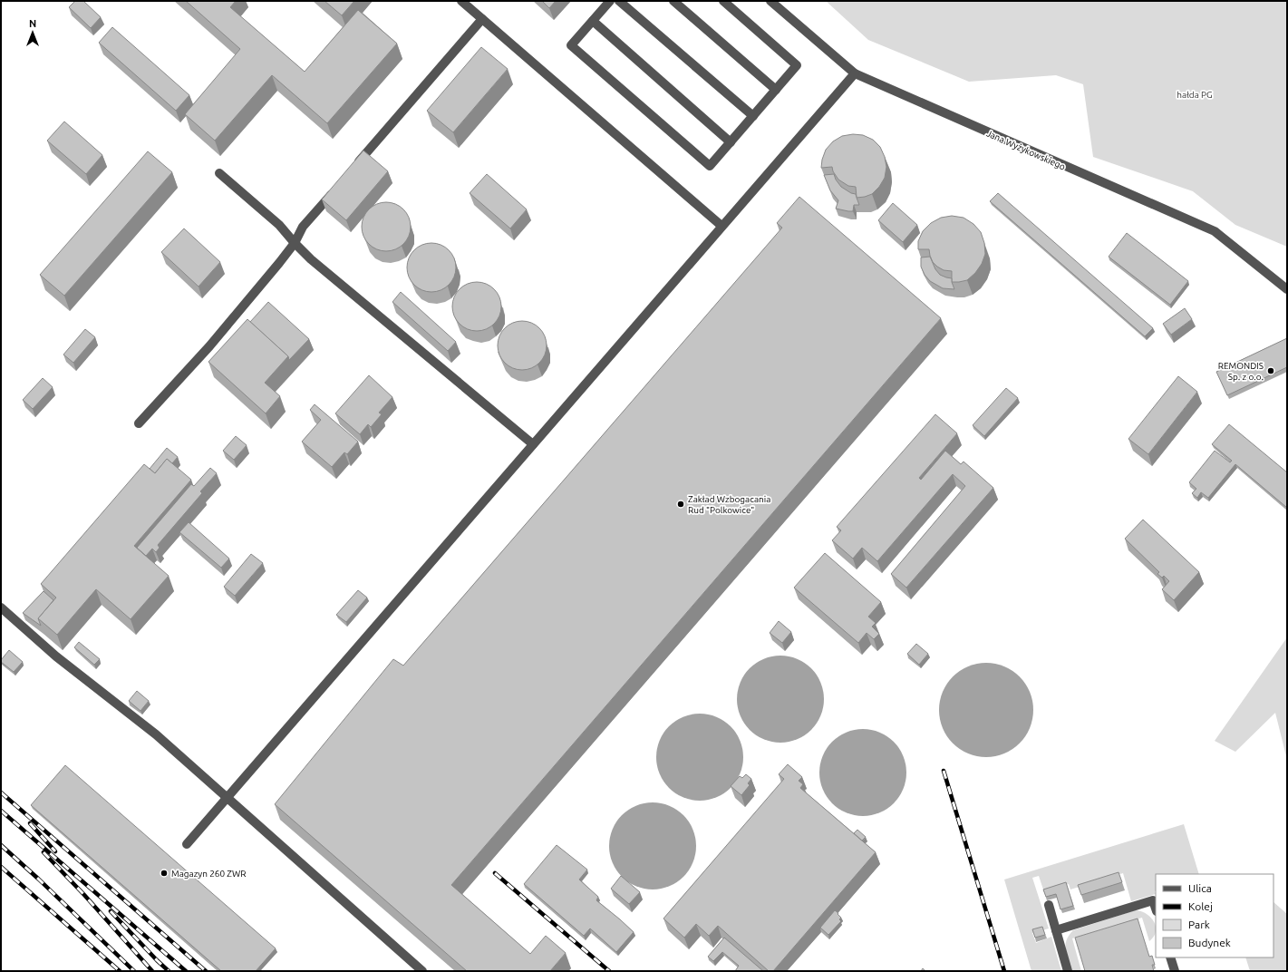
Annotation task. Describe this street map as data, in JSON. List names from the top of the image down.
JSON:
{
  "streets": {
    "street": ["Jana Wyżykowskiego"]
  },
  "parks": ["hałda PG"],
  "places": ["REMONDIS Sp. z o.o.", "Zakład Wzbogacania Rud \"Polkowice\"", "Magazyn 260 ZWR"],
  "legend": [
    "Ulica",
    "Kolej",
    "Park",
    "Budynek"
  ],
  "north": "top"
}
